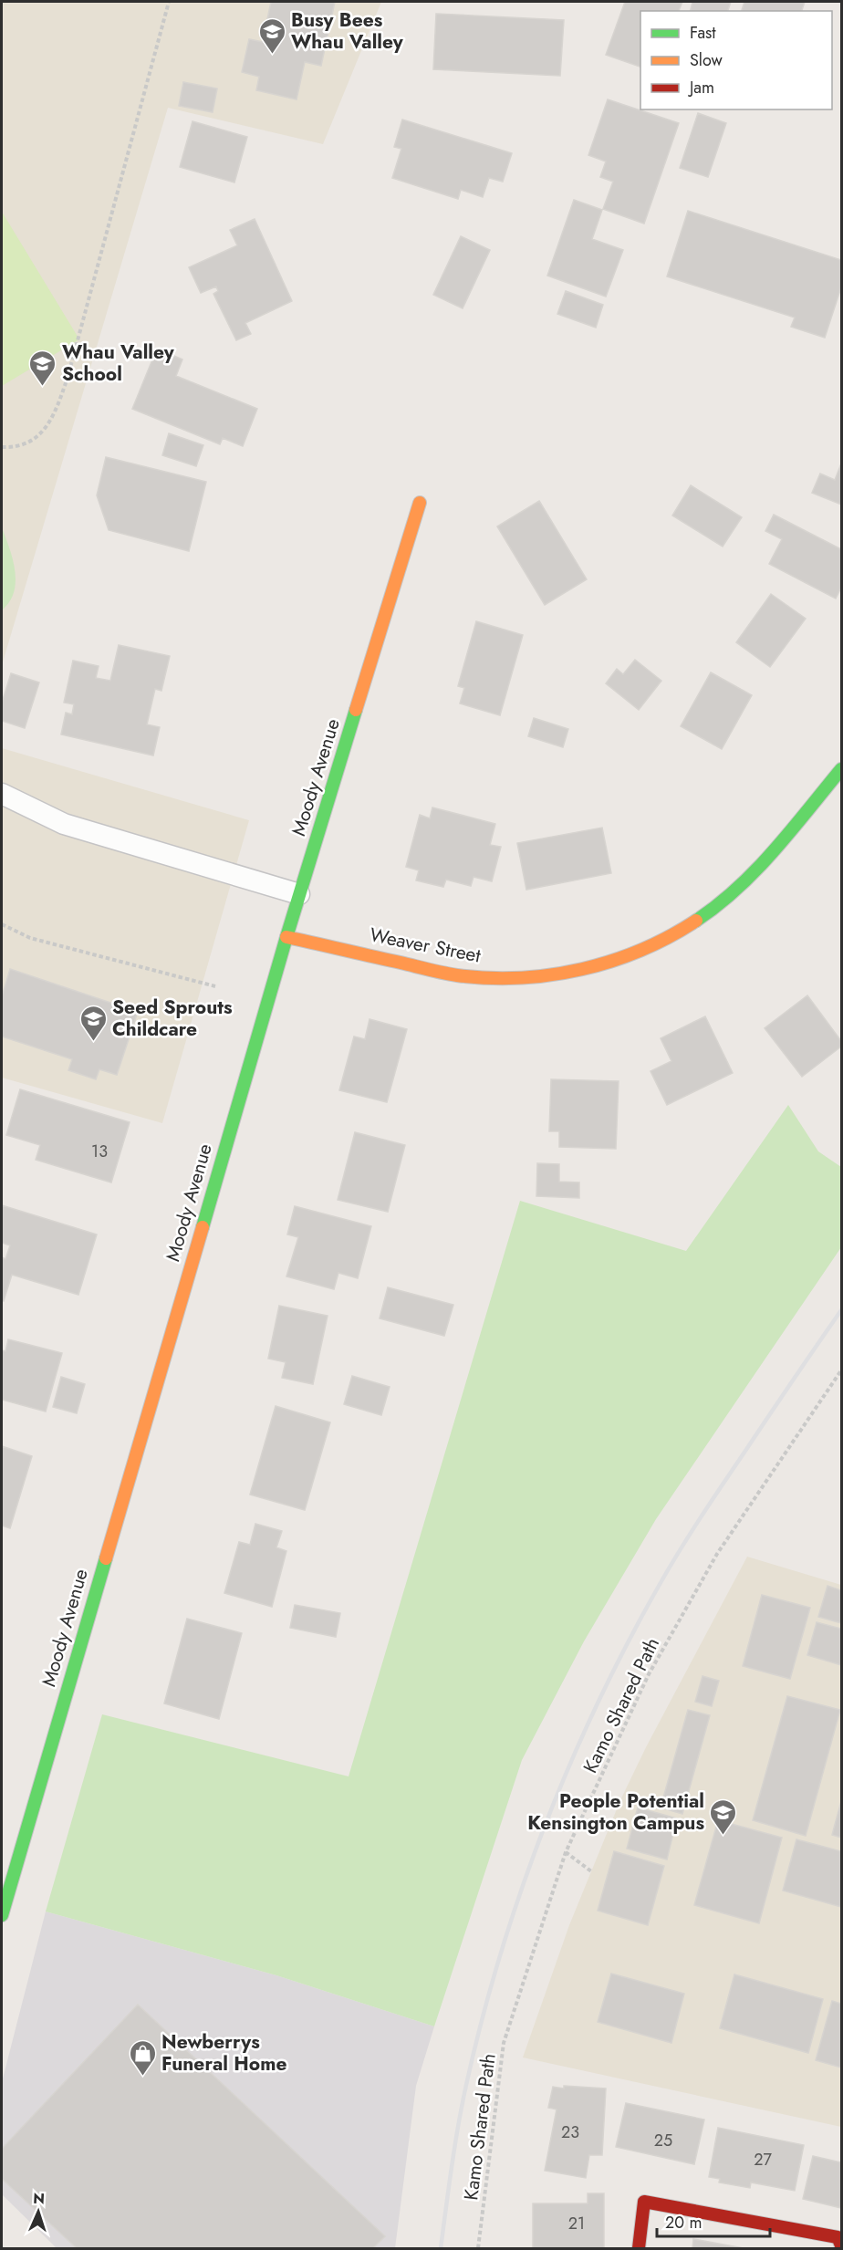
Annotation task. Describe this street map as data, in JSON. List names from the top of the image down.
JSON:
{
  "streets": {
    "street": ["Moody Avenue", "Weaver Street"],
    "path": ["Kamo Shared Path"]
  },
  "crossings": [
    ["Moody Avenue", "Weaver Street"]
  ],
  "places": {
    "school or university": [
      "Busy Bees Whau Valley",
      "Whau Valley School",
      "Seed Sprouts Childcare",
      "People Potential Kensington Campus"
    ],
    "shop": ["Newberrys Funeral Home"]
  },
  "house_numbers": [
    "13",
    "23",
    "25",
    "27",
    "21"
  ],
  "legend": ["Fast", "Slow", "Jam"],
  "scale_bar": "20 m",
  "north": "top"
}
